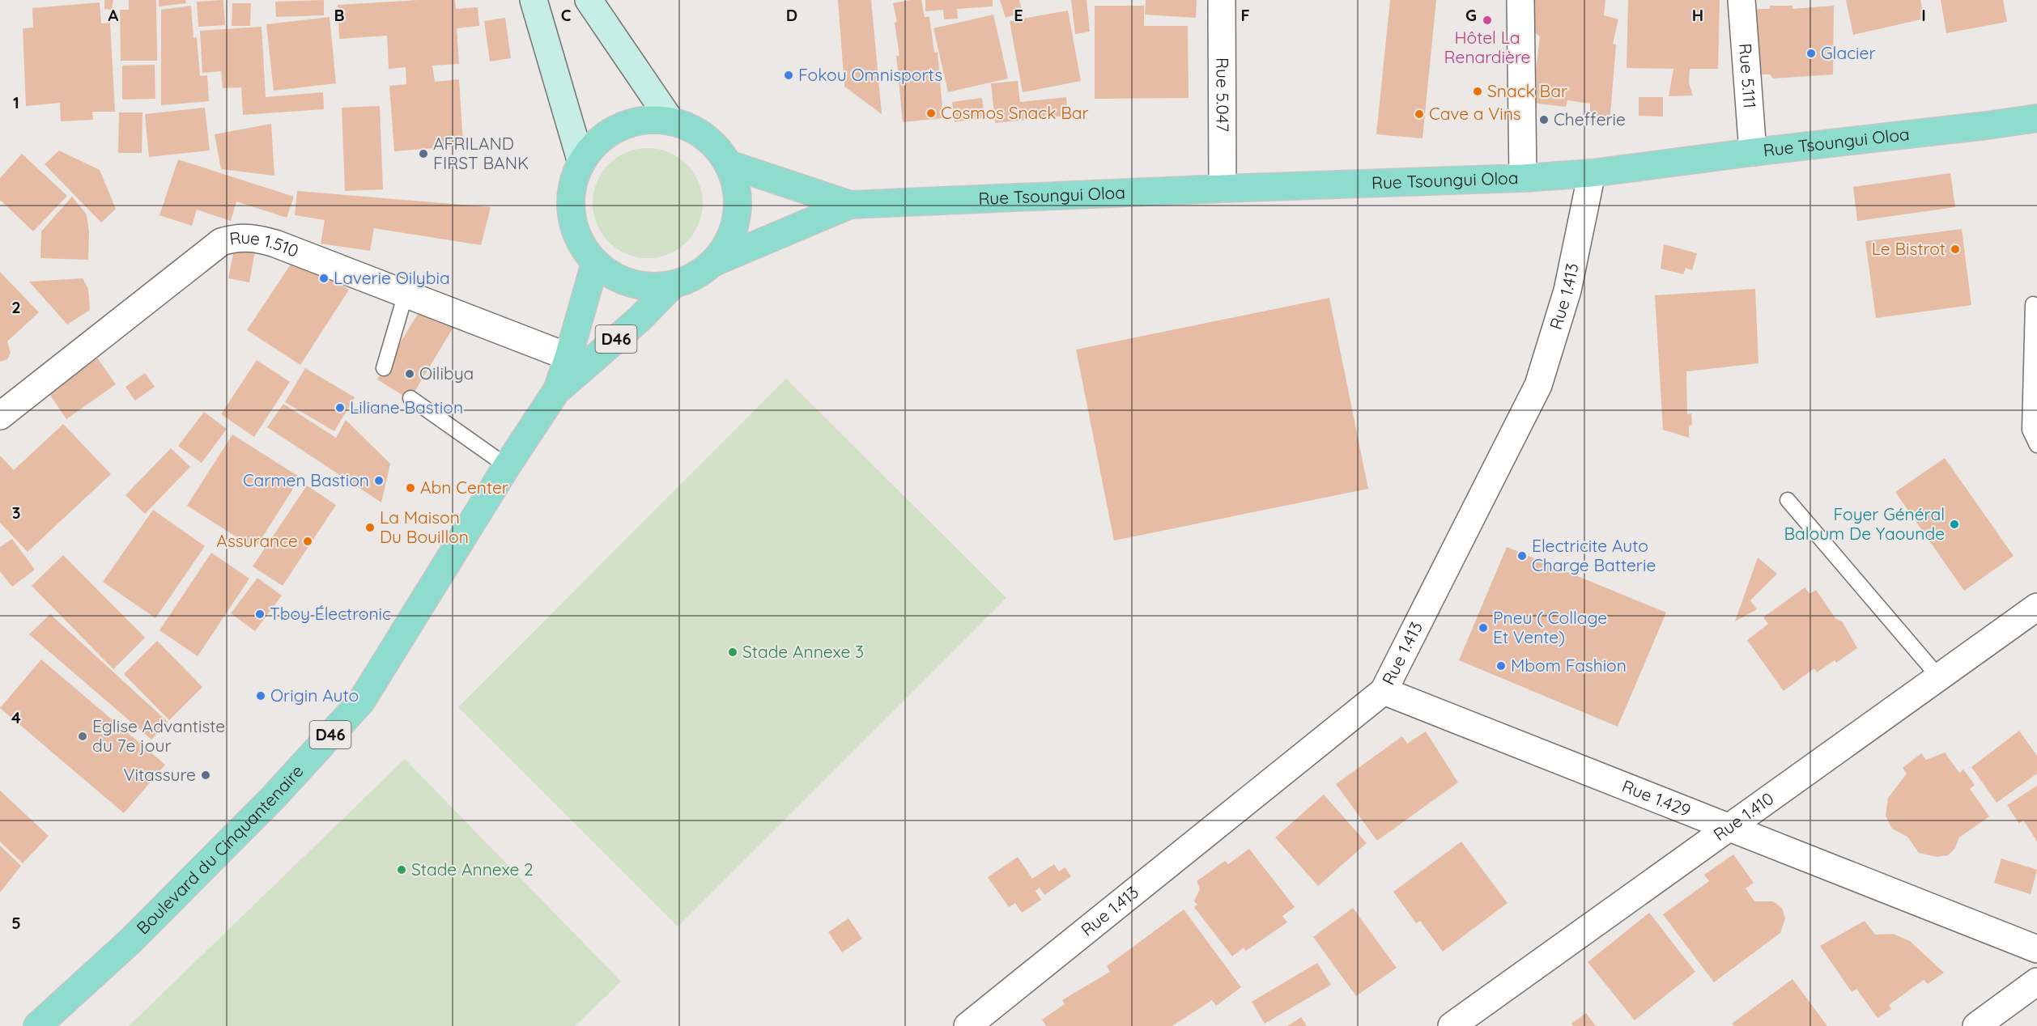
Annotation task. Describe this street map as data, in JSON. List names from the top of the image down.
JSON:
{
  "streets": {
    "main road": ["Rue Tsoungui Oloa", "D46", "Boulevard du Cinquantenaire"],
    "street": [
      "Rue 5.111",
      "Rue 5.047",
      "Rue 1.510",
      "Rue 1.413",
      "Rue 1.429",
      "Rue 1.410"
    ]
  },
  "crossings": [
    ["Rue 5.111", "Rue Tsoungui Oloa"],
    ["Rue 5.047", "Rue Tsoungui Oloa"],
    ["Rue Tsoungui Oloa", "Rue 1.413"],
    ["Rue 1.510", "D46"],
    ["Rue 1.413", "Rue 1.429"],
    ["D46", "Boulevard du Cinquantenaire"],
    ["Rue 1.429", "Rue 1.410"]
  ],
  "places": [
    "Hôtel La Renardière",
    "Glacier",
    "Fokou Omnisports",
    "Snack Bar",
    "Cosmos Snack Bar",
    "Cave a Vins",
    "Chefferie",
    "AFRILAND FIRST BANK",
    "Le Bistrot",
    "Laverie Oilybia",
    "Oilibya",
    "Liliane Bastion",
    "Carmen Bastion",
    "Abn Center",
    "Foyer Général Baloum De Yaounde",
    "La Maison Du Bouillon",
    "Assurance",
    "Electricite Auto Charge Batterie",
    "Tboy Électronic",
    "Pneu ( Collage Et Vente)",
    "Stade Annexe 3",
    "Mbom Fashion",
    "Origin Auto",
    "Eglise Advantiste du 7e jour",
    "Vitassure",
    "Stade Annexe 2"
  ],
  "grid": {
    "columns": [
      "A",
      "B",
      "C",
      "D",
      "E",
      "F",
      "G",
      "H",
      "I"
    ],
    "rows": [
      "1",
      "2",
      "3",
      "4",
      "5"
    ]
  }
}
